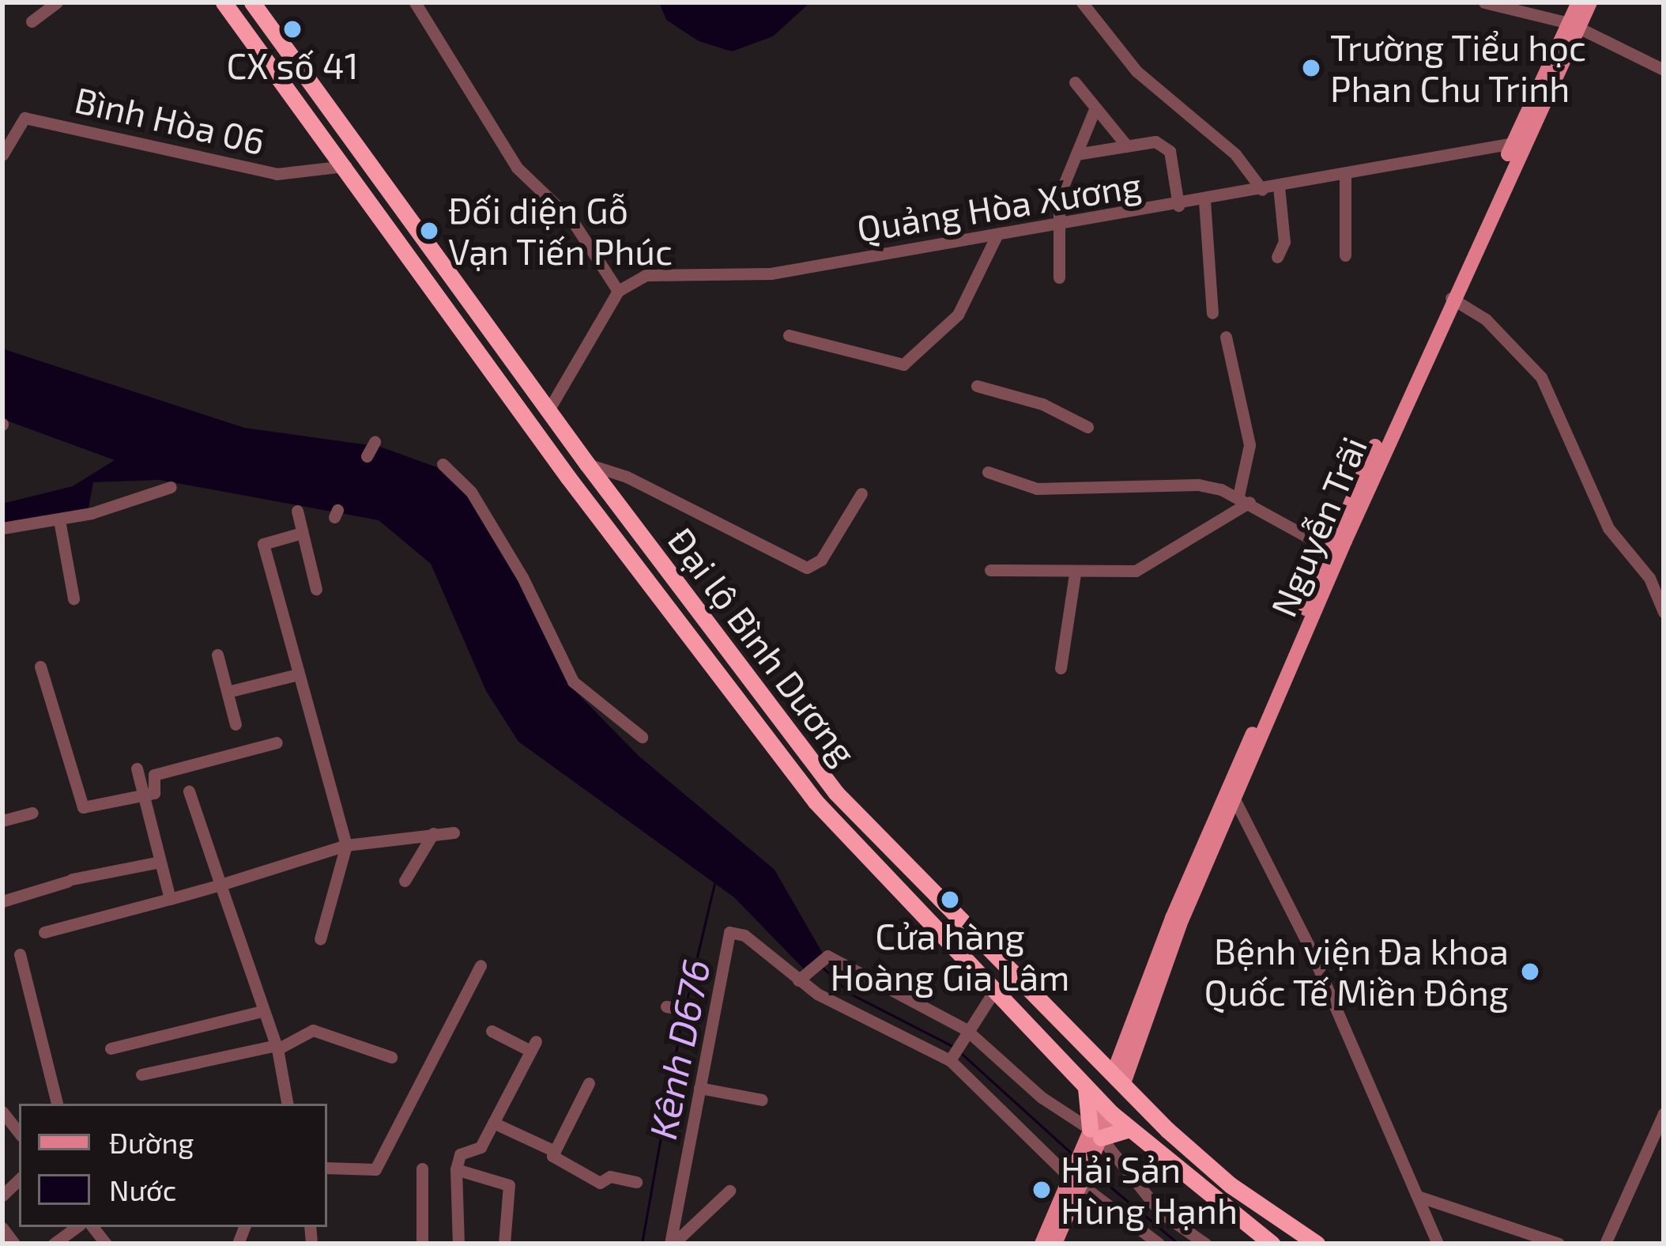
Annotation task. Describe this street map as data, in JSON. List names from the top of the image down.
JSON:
{
  "streets": {
    "highway": ["Đại lộ Bình Dương"],
    "main road": ["Nguyễn Trãi"],
    "street": ["Bình Hòa 06", "Quảng Hòa Xương"]
  },
  "crossings": [
    ["Bình Hòa 06", "Đại lộ Bình Dương"],
    ["Quảng Hòa Xương", "Nguyễn Trãi"],
    ["Nguyễn Trãi", "Đại lộ Bình Dương"]
  ],
  "water": ["Kênh D676"],
  "places": [
    "CX số 41",
    "Trường Tiểu học Phan Chu Trinh",
    "Đối diện Gỗ Vạn Tiến Phúc",
    "Cửa hàng Hoàng Gia Lâm",
    "Bệnh viện Đa khoa Quốc Tế Miền Đông",
    "Hải Sản Hùng Hạnh"
  ],
  "legend": ["Đường", "Nước"]
}
